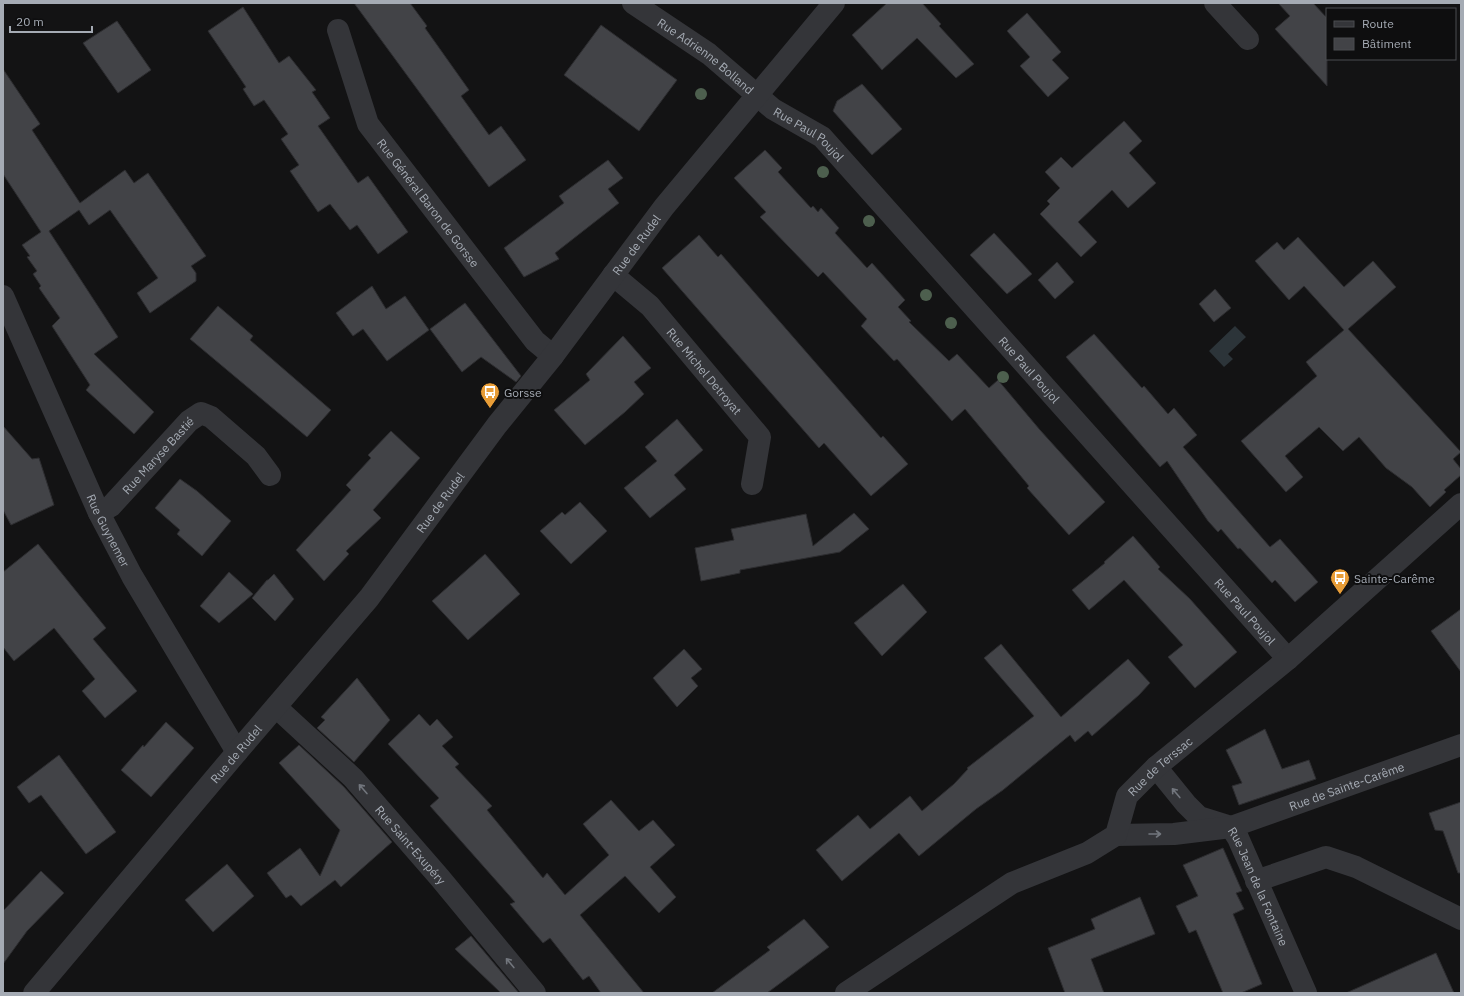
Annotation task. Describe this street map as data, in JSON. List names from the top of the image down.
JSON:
{
  "streets": {
    "street": [
      "Rue Adrienne Bolland",
      "Rue Paul Poujol",
      "Rue Général Baron de Gorsse",
      "Rue de Rudel",
      "Rue Michel Detroyat",
      "Rue Maryse Bastié",
      "Rue Guynemer",
      "Rue de Terssac",
      "Rue de Sainte-Carême",
      "Rue Saint-Exupéry",
      "Rue Jean de la Fontaine"
    ]
  },
  "crossings": [
    ["Rue Adrienne Bolland", "Rue Paul Poujol"],
    ["Rue Adrienne Bolland", "Rue de Rudel"],
    ["Rue Paul Poujol", "Rue de Rudel"],
    ["Rue Paul Poujol", "Rue de Terssac"],
    ["Rue Général Baron de Gorsse", "Rue de Rudel"],
    ["Rue de Rudel", "Rue Michel Detroyat"],
    ["Rue de Rudel", "Rue Guynemer"],
    ["Rue de Rudel", "Rue Saint-Exupéry"],
    ["Rue Maryse Bastié", "Rue Guynemer"],
    ["Rue de Terssac", "Rue de Sainte-Carême"],
    ["Rue de Terssac", "Rue Jean de la Fontaine"],
    ["Rue de Sainte-Carême", "Rue Jean de la Fontaine"]
  ],
  "one_way": ["Rue Saint-Exupéry"],
  "places": {
    "bus stop": ["Gorsse", "Sainte-Carême"]
  },
  "legend": ["Route", "Bâtiment"],
  "scale_bar": "20 m"
}
